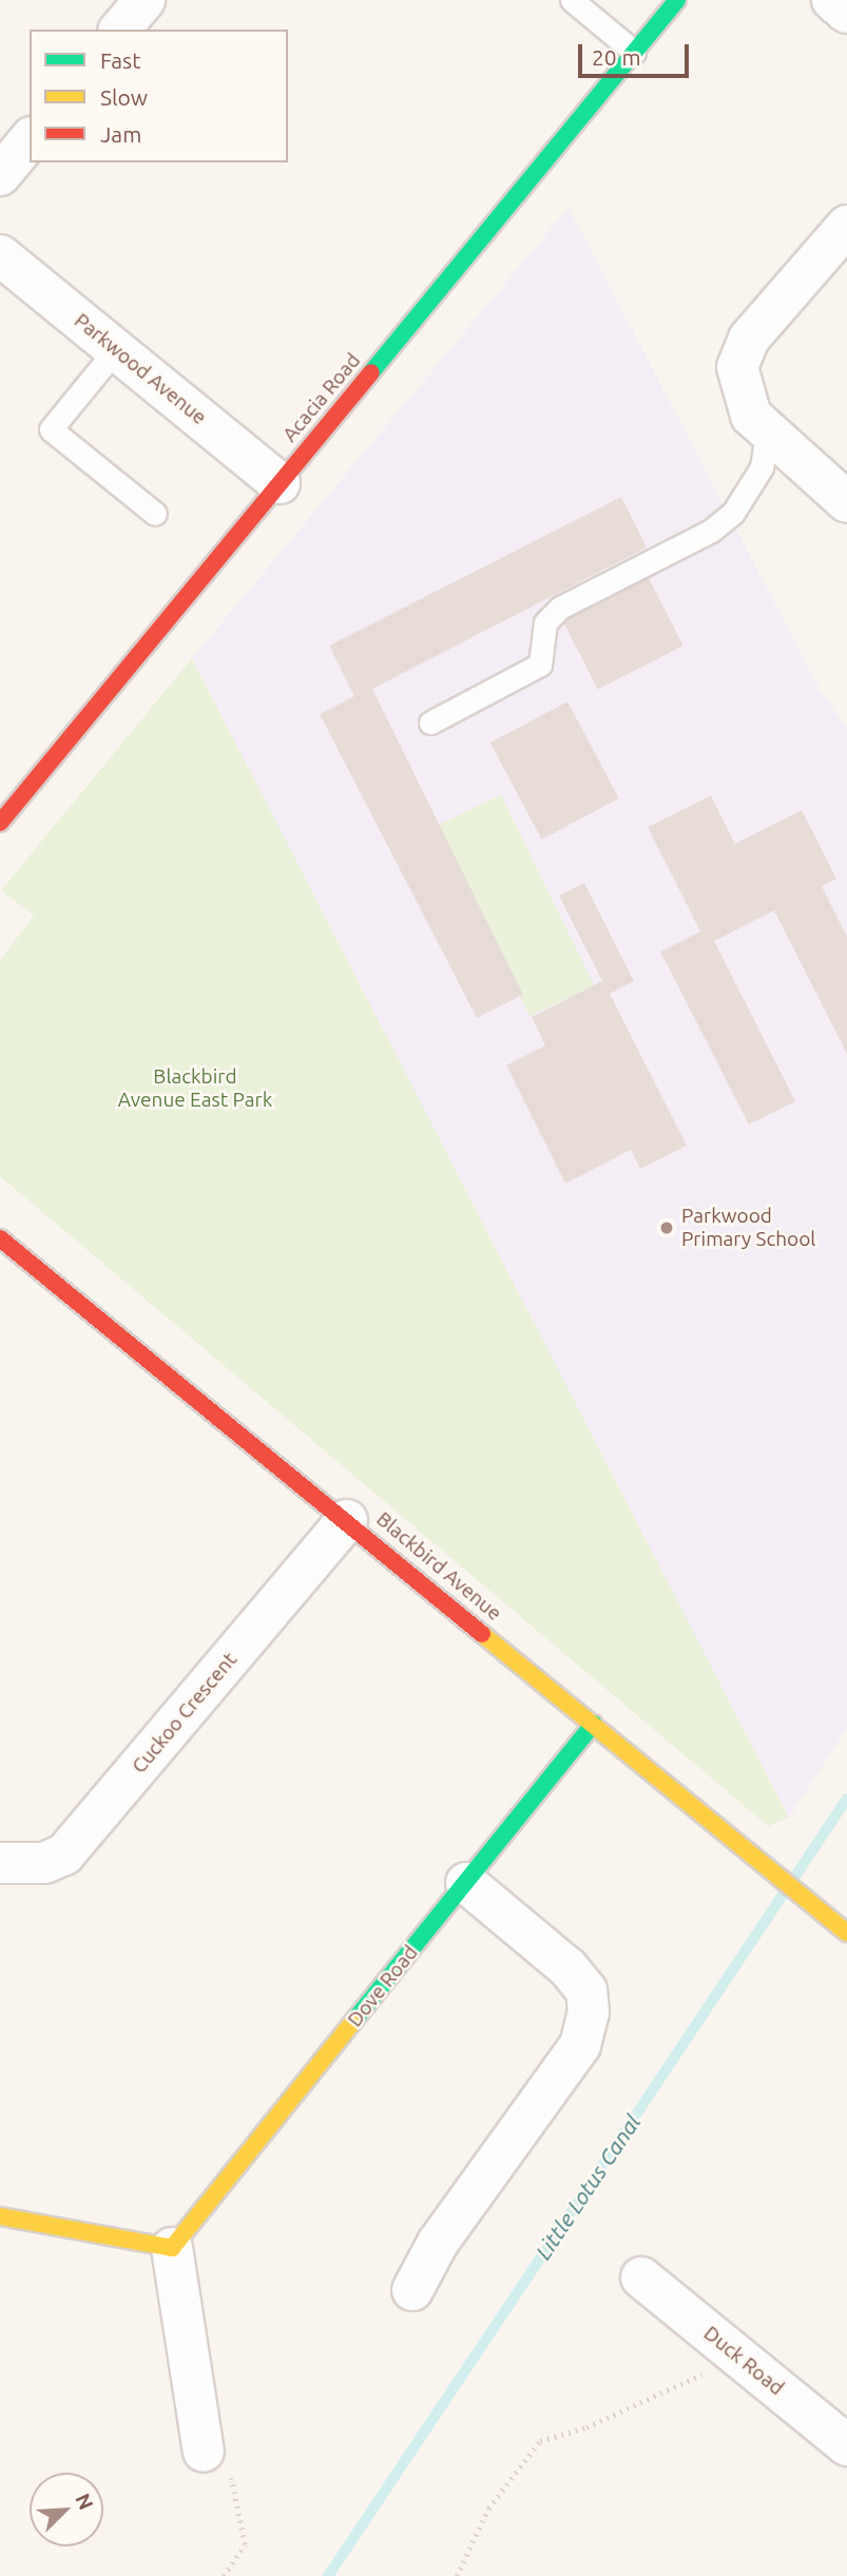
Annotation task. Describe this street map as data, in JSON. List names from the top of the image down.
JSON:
{
  "streets": {
    "street": [
      "Parkwood Avenue",
      "Acacia Road",
      "Blackbird Avenue",
      "Cuckoo Crescent",
      "Dove Road",
      "Duck Road"
    ]
  },
  "crossings": [
    ["Parkwood Avenue", "Acacia Road"],
    ["Blackbird Avenue", "Cuckoo Crescent"],
    ["Blackbird Avenue", "Dove Road"]
  ],
  "water": ["Little Lotus Canal"],
  "parks": ["Blackbird Avenue East Park"],
  "places": ["Parkwood Primary School"],
  "legend": ["Fast", "Slow", "Jam"],
  "scale_bar": "20 m",
  "north": "top right"
}
